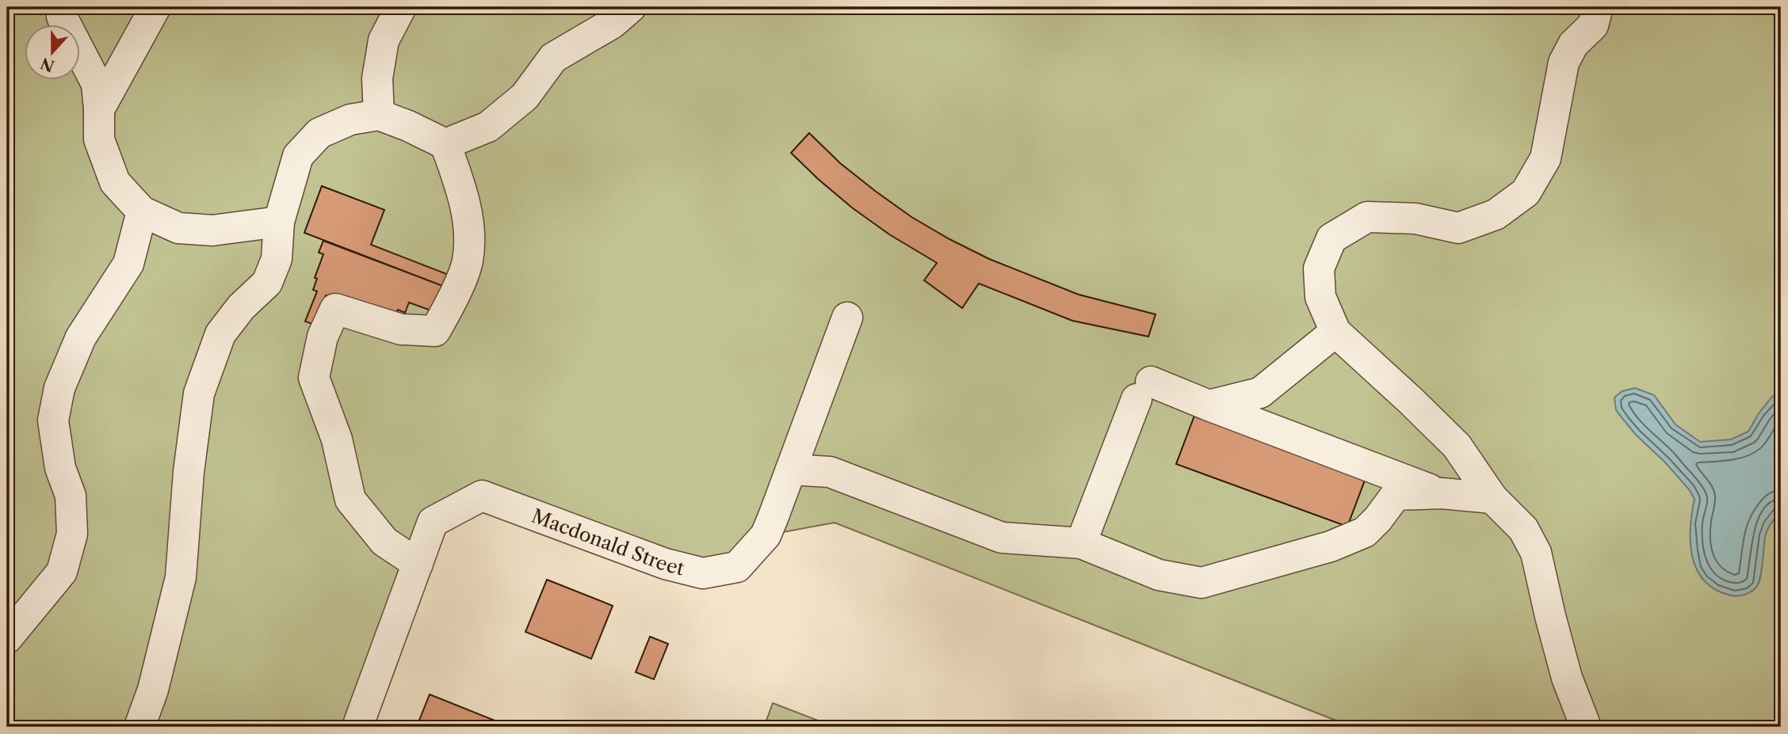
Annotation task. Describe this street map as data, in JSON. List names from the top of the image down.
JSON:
{
  "streets": {
    "street": ["Macdonald Street"]
  },
  "north": "bottom"
}
